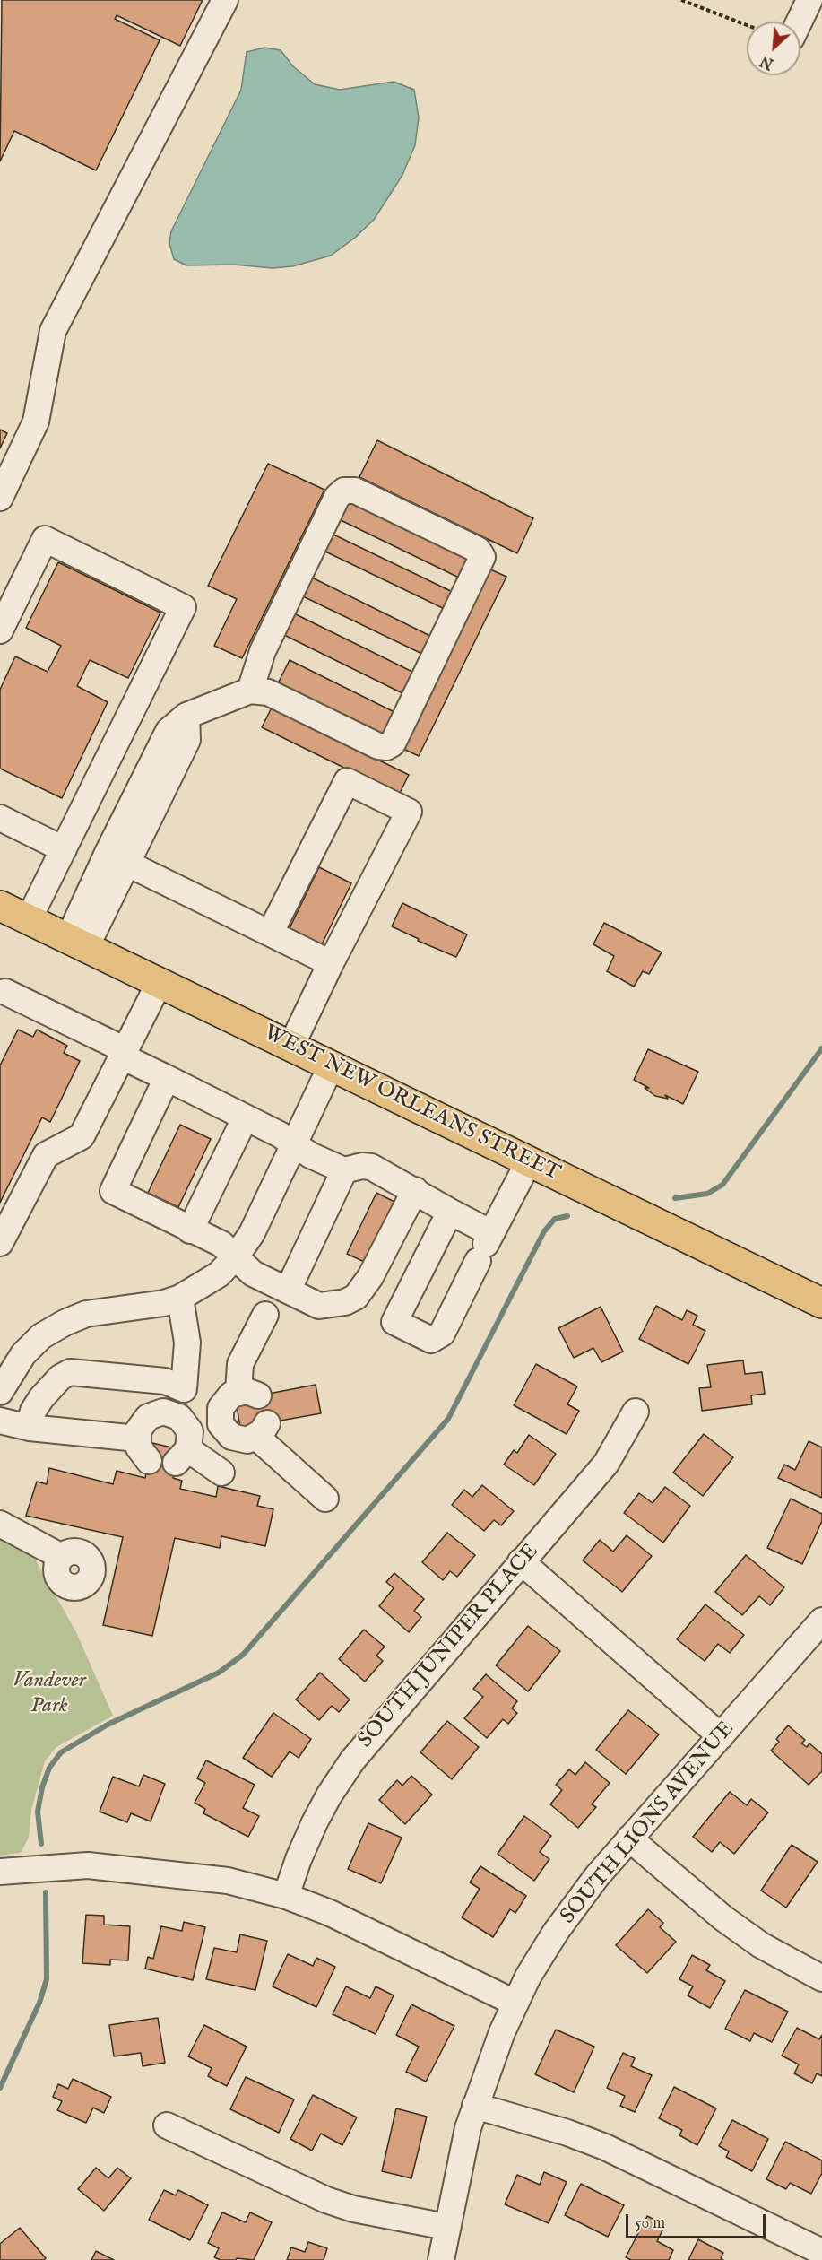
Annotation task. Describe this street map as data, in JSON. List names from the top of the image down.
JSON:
{
  "streets": {
    "main road": ["WEST NEW ORLEANS STREET"],
    "street": ["SOUTH JUNIPER PLACE", "SOUTH LIONS AVENUE"]
  },
  "parks": ["Vandever Park"],
  "scale_bar": "50 m",
  "north": "bottom left"
}
